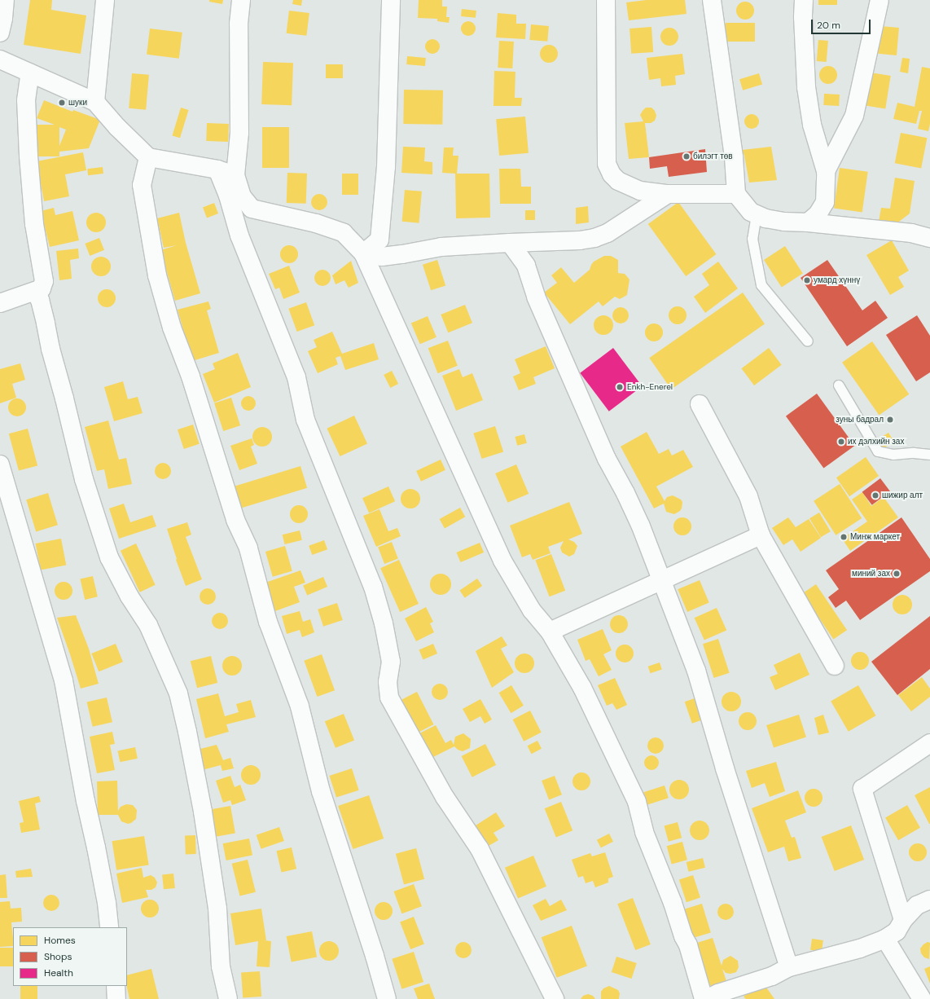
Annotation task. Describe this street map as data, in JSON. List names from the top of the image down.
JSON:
{
  "places": [
    "шуки",
    "билэгт төв",
    "умард хүннү",
    "Enkh-Enerel",
    "зуны бадрал",
    "их дэлхийн зах",
    "шижир алт",
    "Минж маркет",
    "миний зах"
  ],
  "legend": ["Homes", "Shops", "Health"],
  "scale_bar": "20 m"
}
